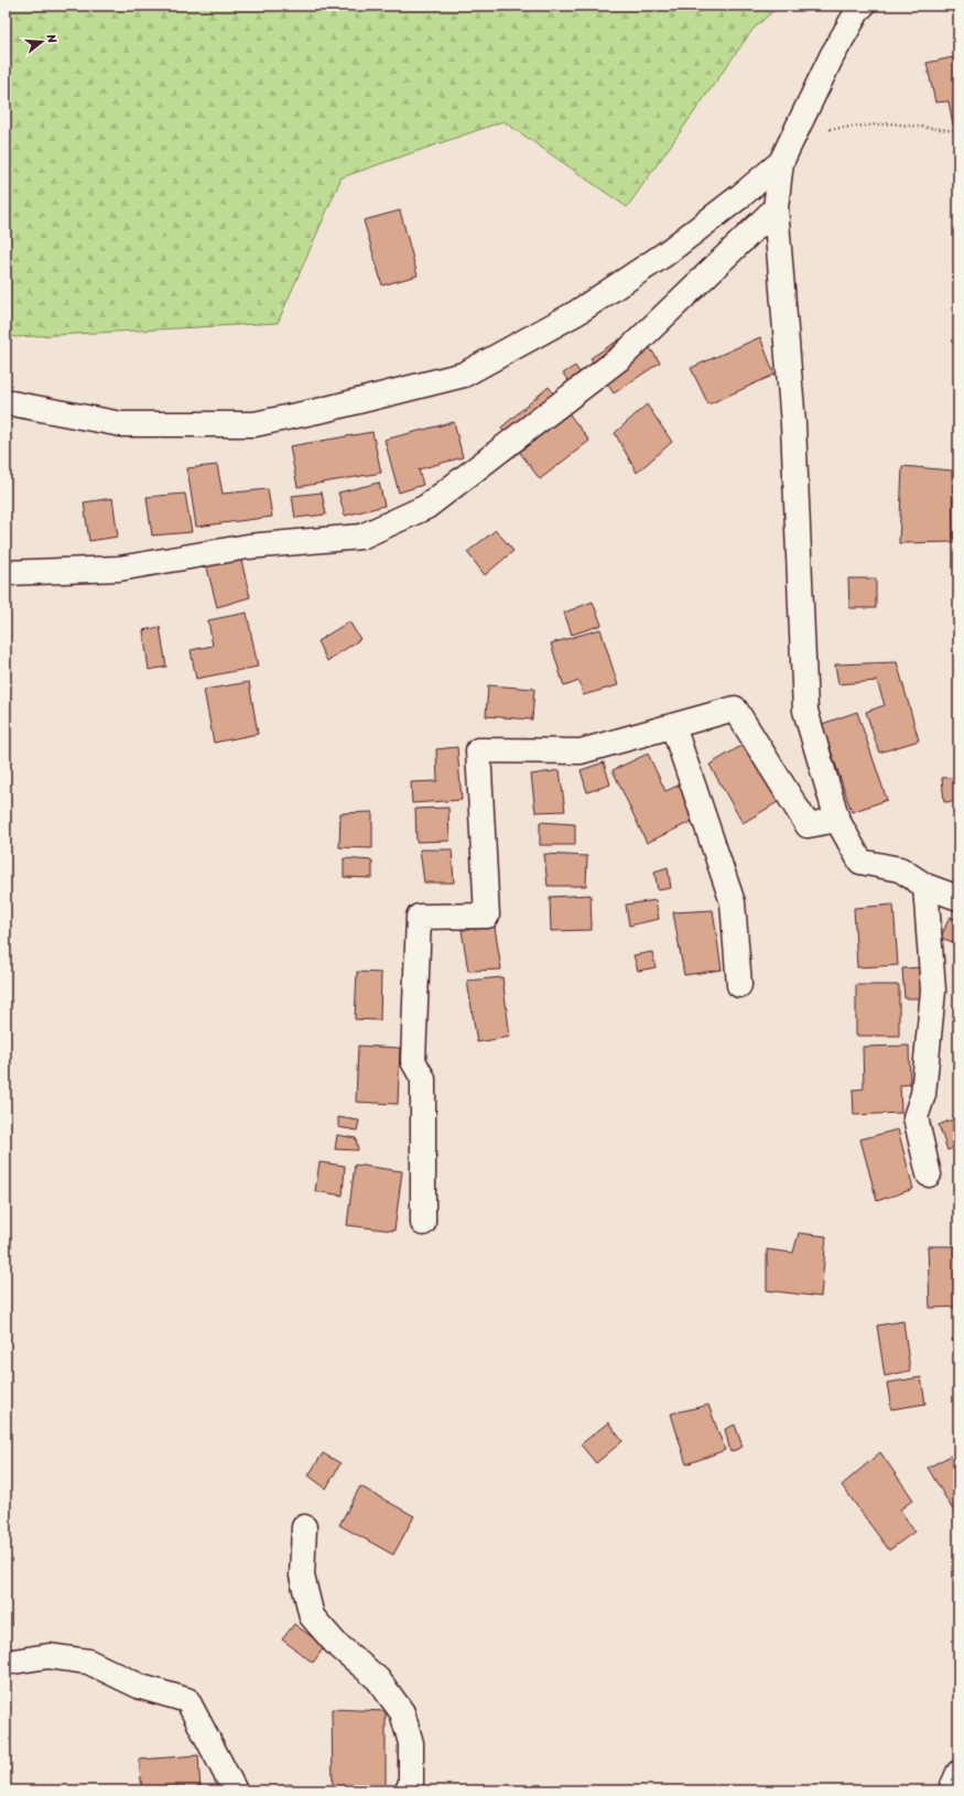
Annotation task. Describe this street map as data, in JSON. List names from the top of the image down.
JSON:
{
  "north": "right"
}
